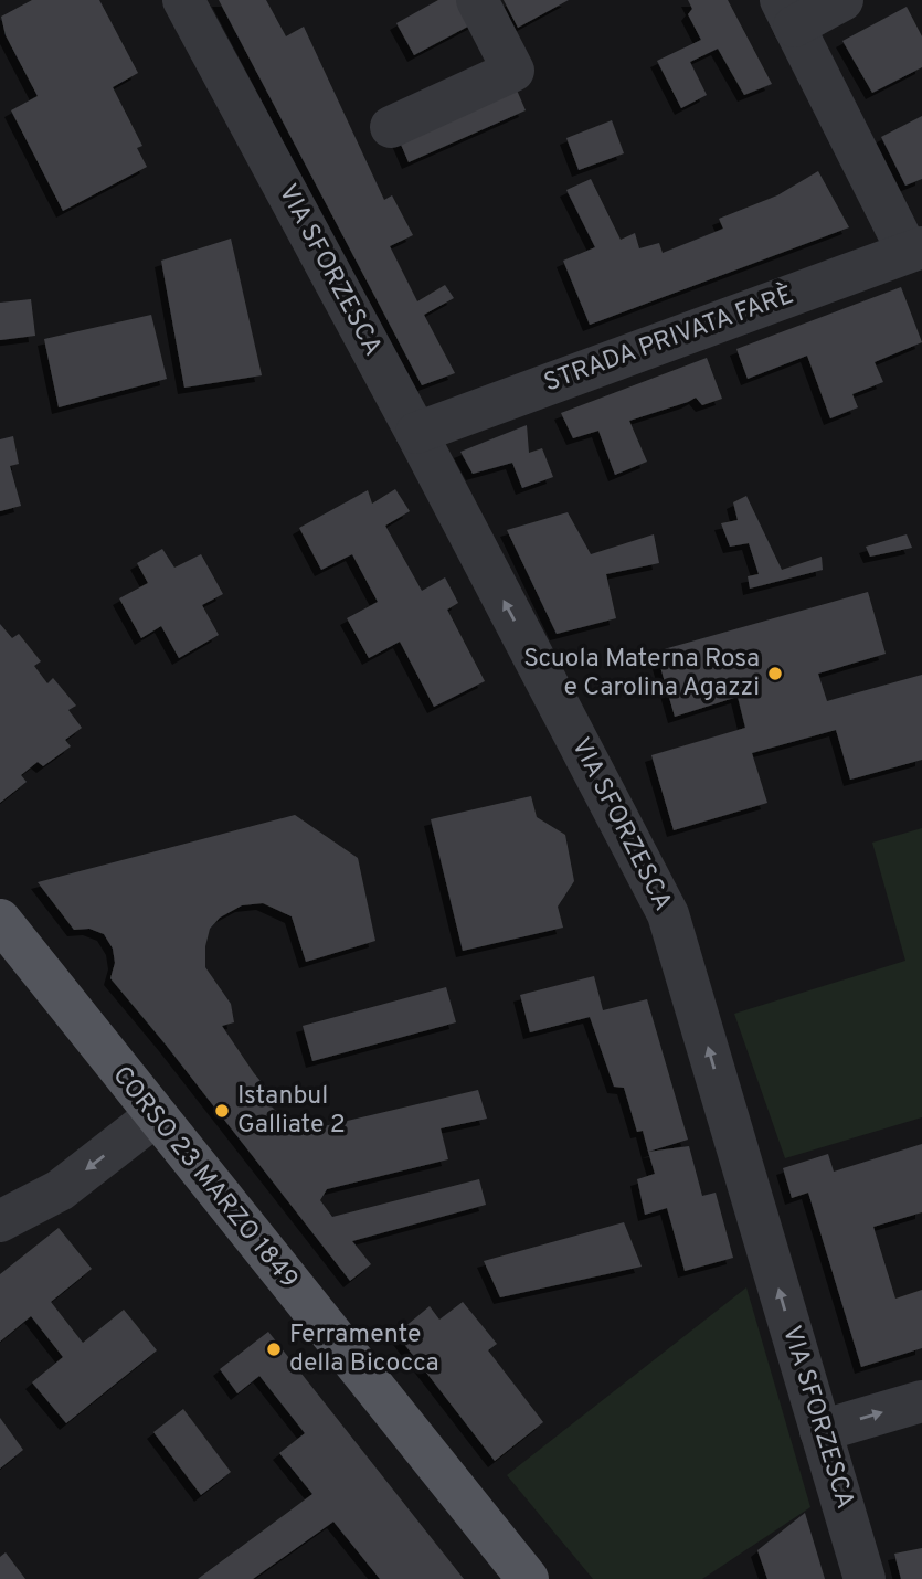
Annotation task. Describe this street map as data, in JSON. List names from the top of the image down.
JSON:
{
  "streets": {
    "main road": ["CORSO 23 MARZO 1849"],
    "street": ["VIA SFORZESCA", "STRADA PRIVATA FARÈ"]
  },
  "crossings": [
    ["VIA SFORZESCA", "STRADA PRIVATA FARÈ"]
  ],
  "one_way": ["VIA SFORZESCA"],
  "places": ["Scuola Materna Rosa e Carolina Agazzi", "Istanbul Galliate 2", "Ferramente della Bicocca"]
}
